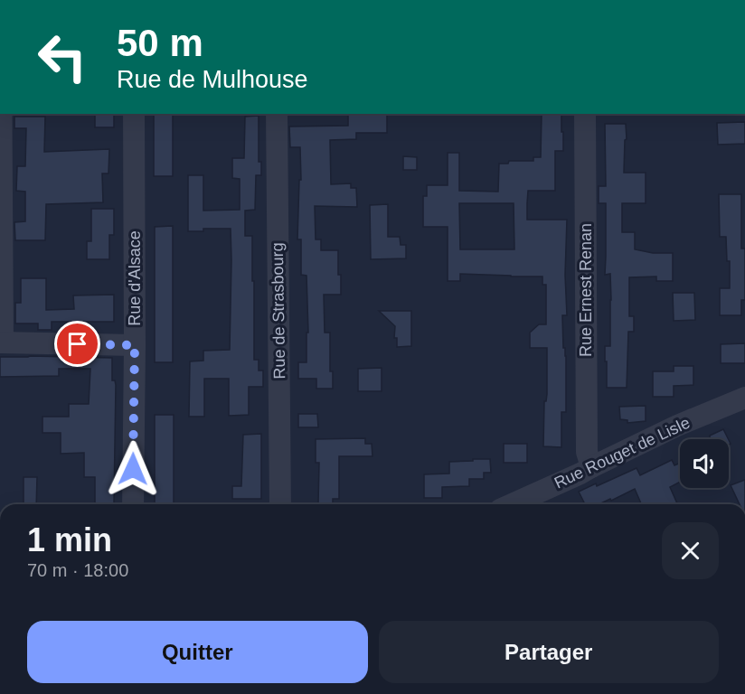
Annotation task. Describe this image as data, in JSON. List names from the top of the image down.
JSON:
{
  "streets": {
    "street": [
      "Rue d'Alsace",
      "Rue Ernest Renan",
      "Rue de Strasbourg",
      "Rue Rouget de Lisle"
    ]
  },
  "crossings": [
    ["Rue Ernest Renan", "Rue Rouget de Lisle"]
  ],
  "page": {
    "turn": ["50 m", "Rue de Mulhouse"],
    "heading": ["1 min", "70 m · 18:00"],
    "buttons": ["Quitter", "Partager"]
  }
}
